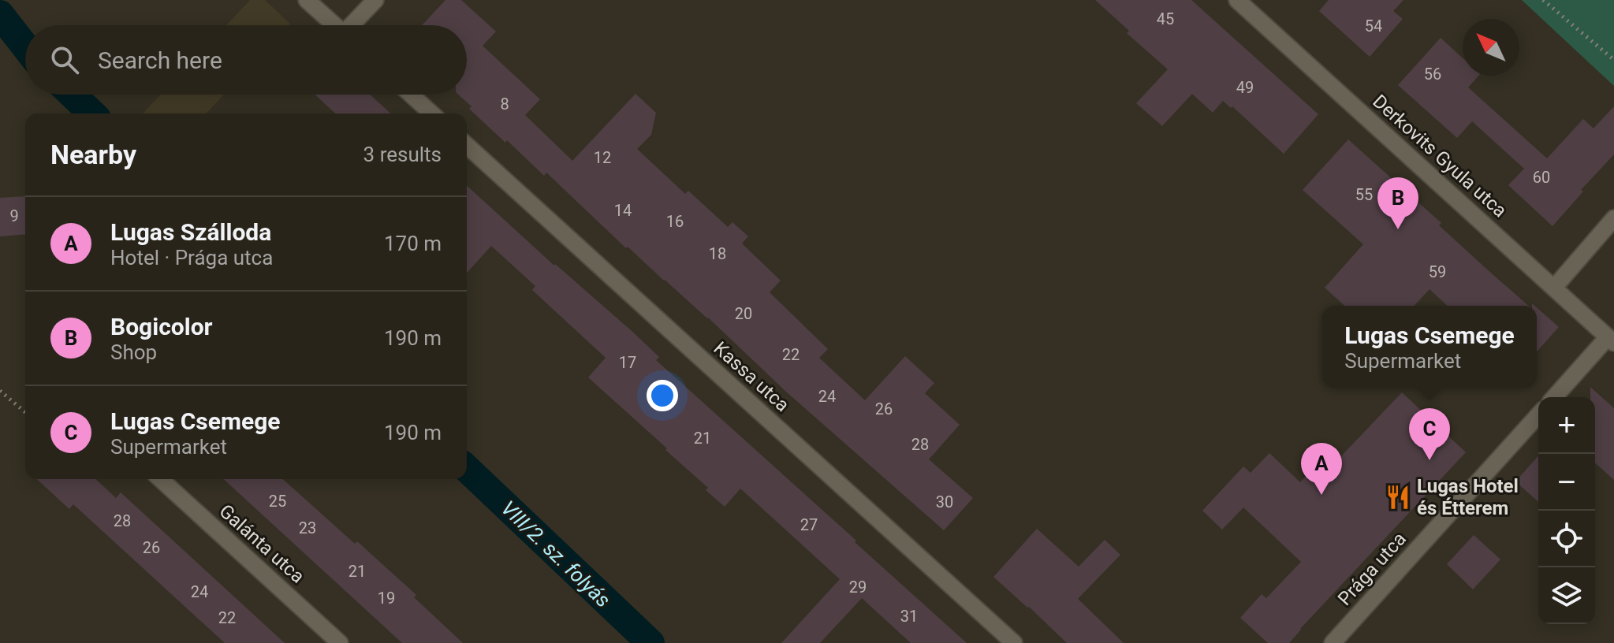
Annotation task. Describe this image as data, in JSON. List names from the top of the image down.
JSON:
{
  "streets": {
    "street": [
      "Derkovits Gyula utca",
      "Kassa utca",
      "Galánta utca",
      "Prága utca"
    ]
  },
  "water": ["VIII/2. sz. folyás"],
  "places": {
    "restaurant": ["Lugas Hotel és Étterem"]
  },
  "house_numbers": [
    "45",
    "54",
    "56",
    "49",
    "8",
    "12",
    "60",
    "55",
    "14",
    "9",
    "16",
    "18",
    "59",
    "20",
    "22",
    "17",
    "24",
    "26",
    "21",
    "28",
    "25",
    "30",
    "28",
    "27",
    "23",
    "26",
    "21",
    "29",
    "24",
    "19",
    "31",
    "22"
  ],
  "north": "top left",
  "page": {
    "search": "Search here",
    "heading": ["Nearby", "3 results"],
    "pins": ["B", "C", "A"],
    "list": [
      {
        "mark": "A",
        "name": "Lugas Szálloda",
        "note": "Hotel · Prága utca",
        "value": "170 m"
      },
      {
        "mark": "B",
        "name": "Bogicolor",
        "note": "Shop",
        "value": "190 m"
      },
      {
        "mark": "C",
        "name": "Lugas Csemege",
        "note": "Supermarket",
        "value": "190 m"
      }
    ],
    "popup": ["Lugas Csemege", "Supermarket"],
    "map_buttons": ["+", "−"]
  }
}
